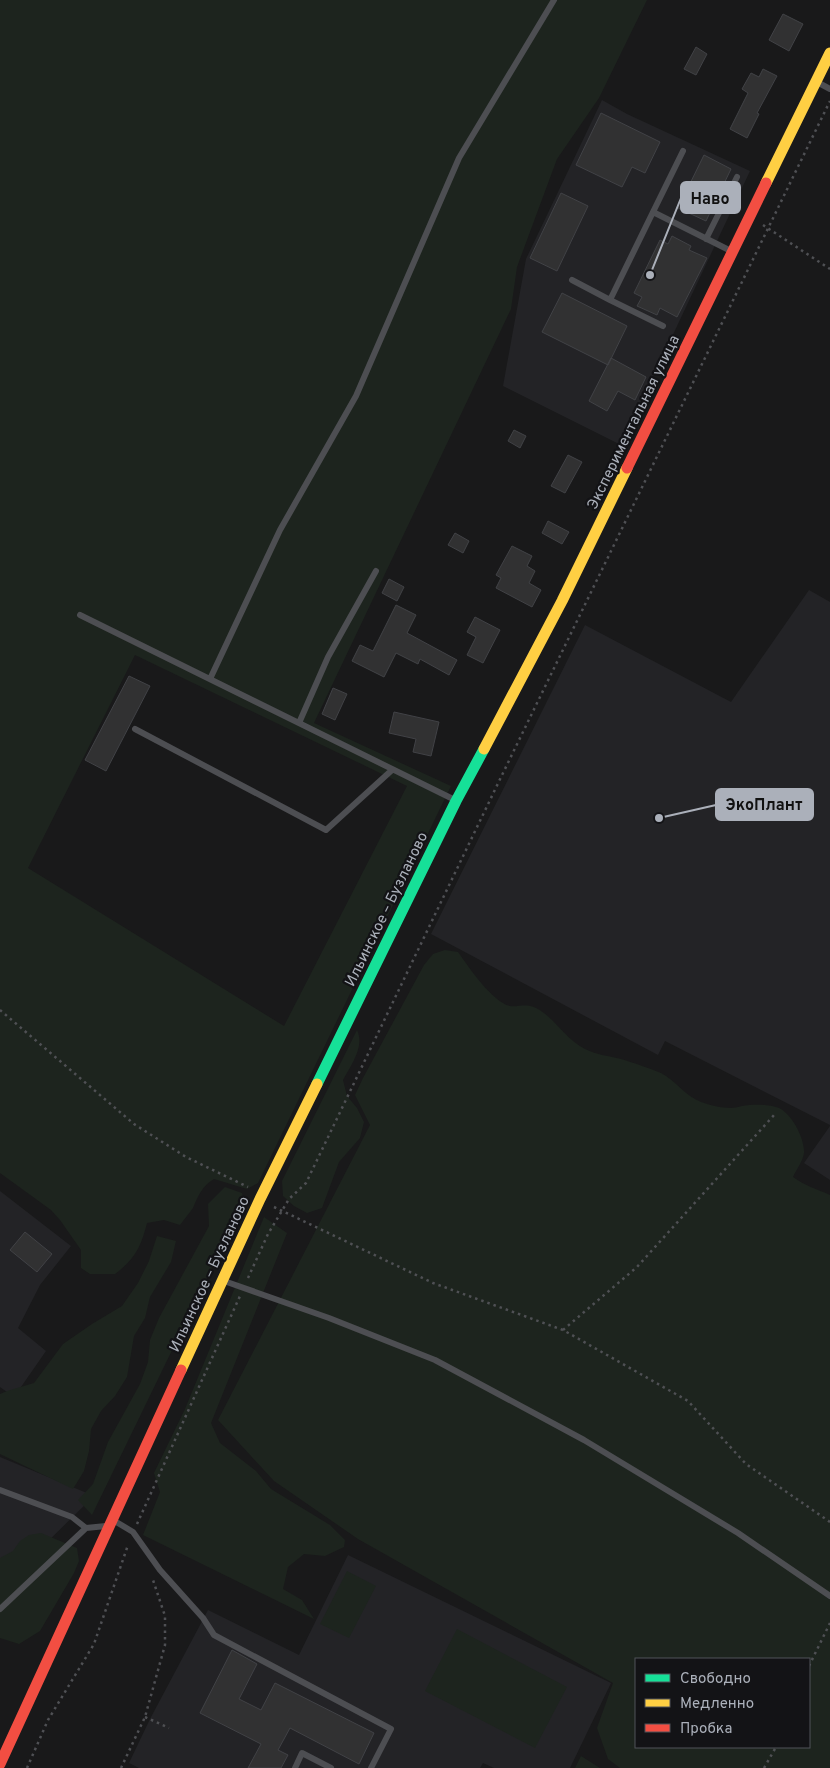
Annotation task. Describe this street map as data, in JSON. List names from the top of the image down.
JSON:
{
  "streets": {
    "street": ["Экспериментальная улица", "Ильинское – Бузланово"]
  },
  "crossings": [
    ["Экспериментальная улица", "Ильинское – Бузланово"]
  ],
  "places": ["Наво", "ЭкоПлант"],
  "legend": ["Свободно", "Медленно", "Пробка"]
}
